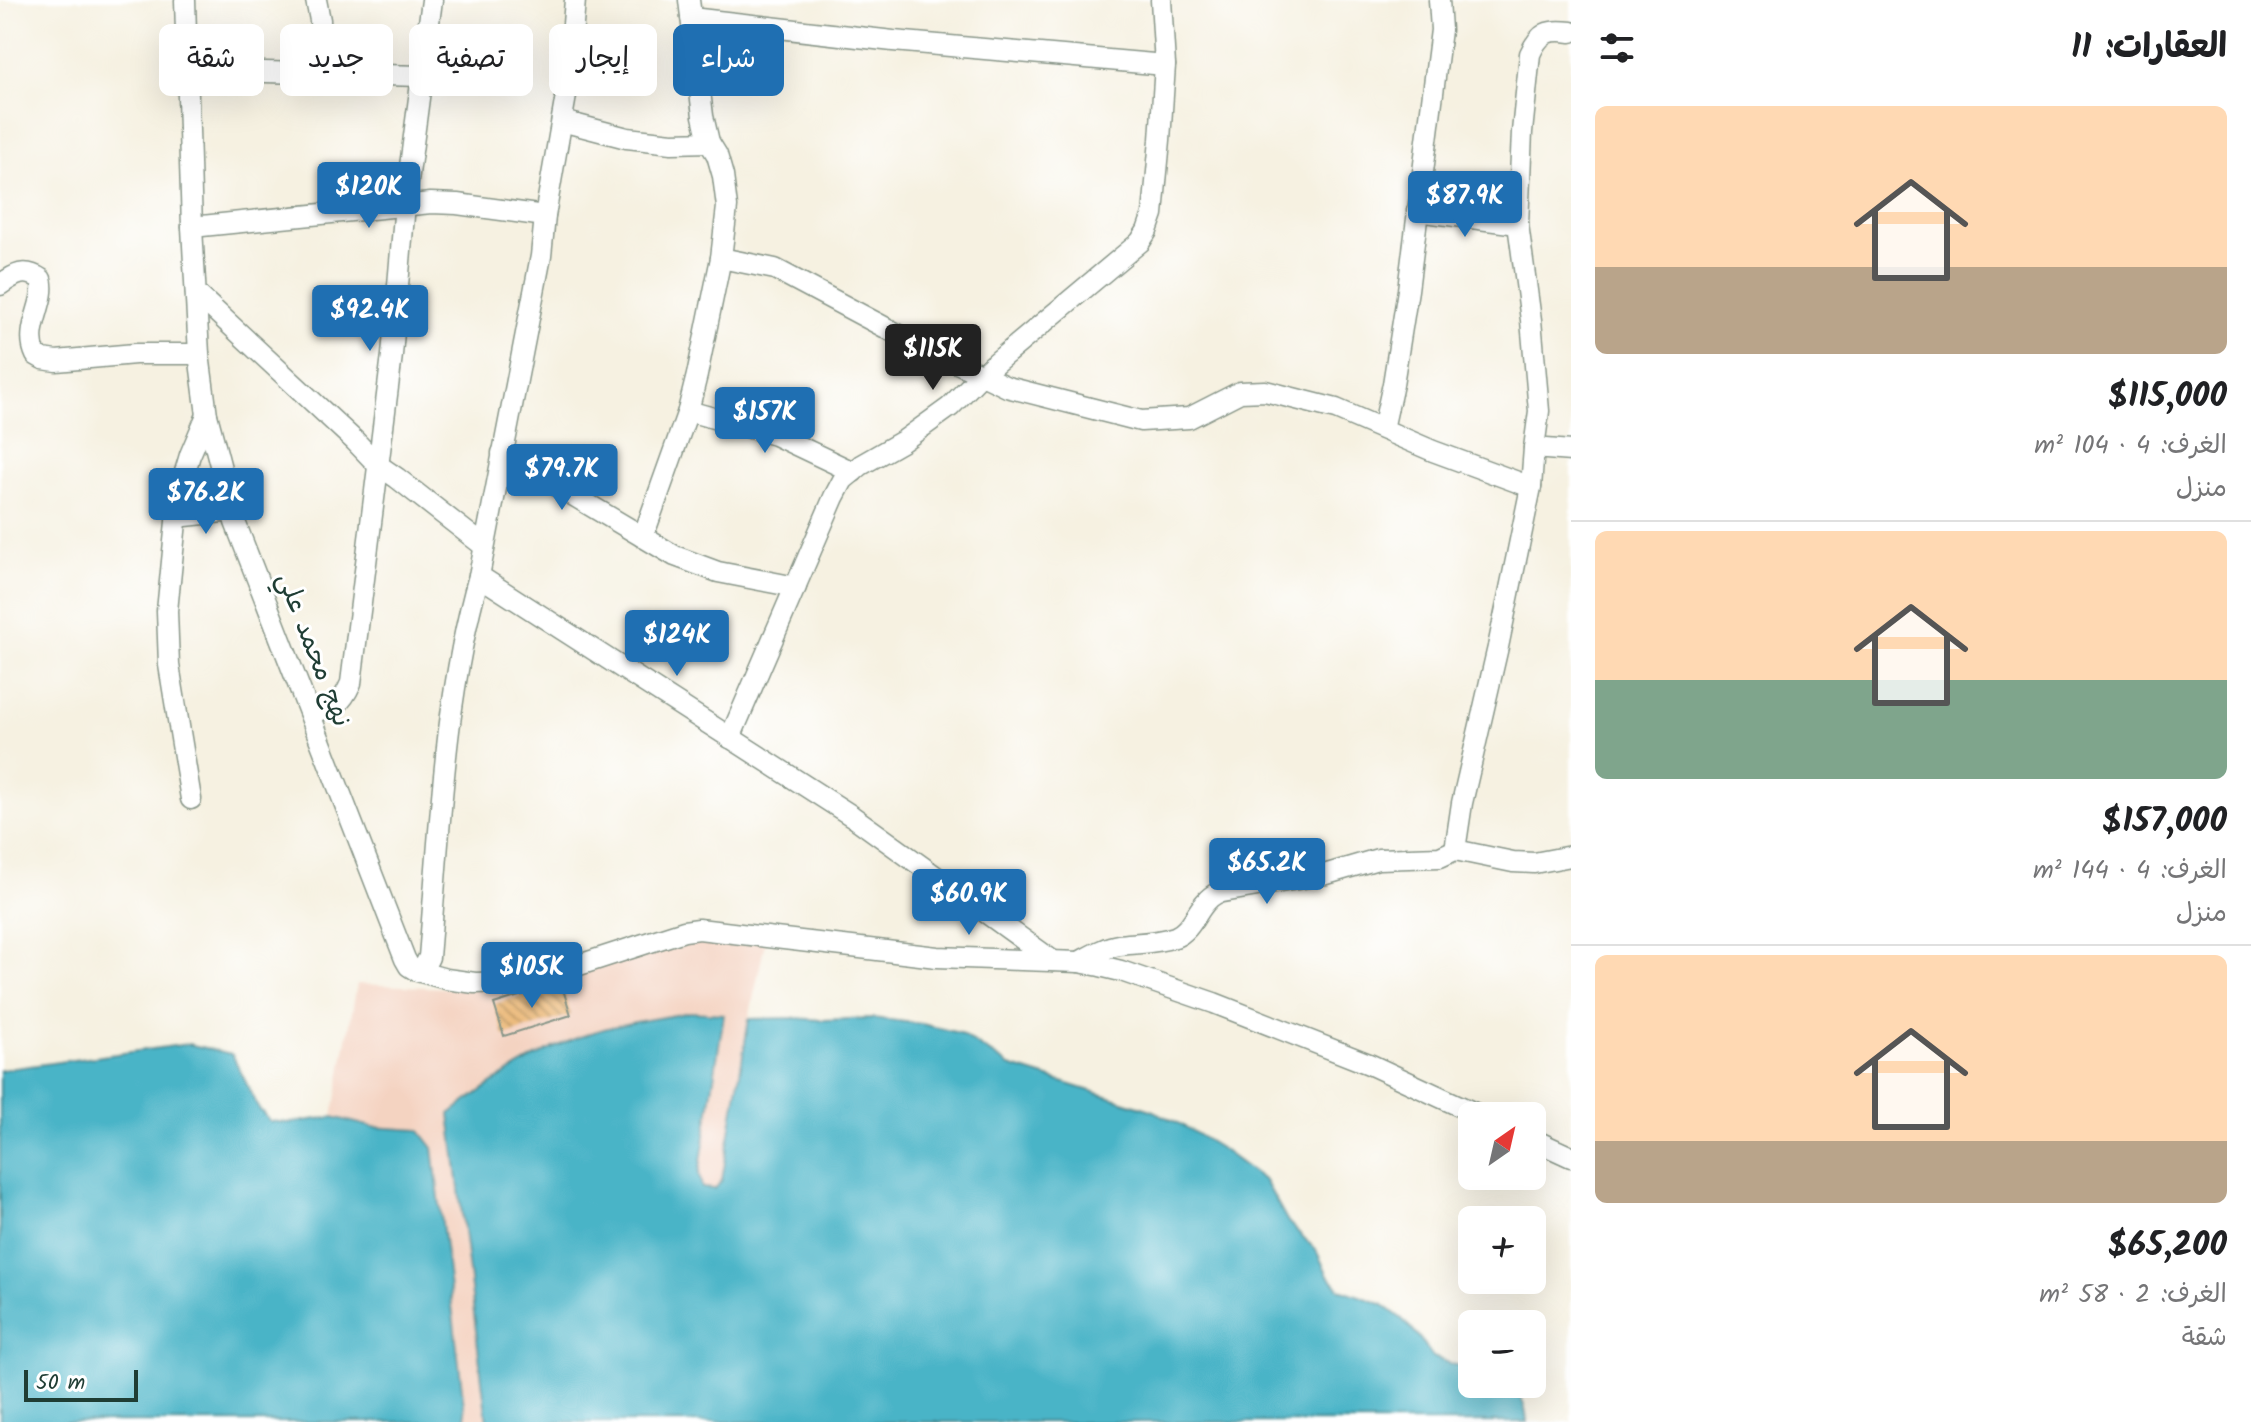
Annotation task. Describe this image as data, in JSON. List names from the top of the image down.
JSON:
{
  "streets": {
    "street": ["نهج محمد علي"]
  },
  "scale_bar": "50 m",
  "north": "top right",
  "page": {
    "heading": "العقارات: 11",
    "chip": [
      "شراء",
      "إيجار",
      "تصفية",
      "جديد",
      "شقة"
    ],
    "list": [
      {
        "name": "$115,000",
        "note": "الغرف: 4 · 104 m² · منزل"
      },
      {
        "name": "$157,000",
        "note": "الغرف: 4 · 144 m² · منزل"
      },
      {
        "name": "$65,200",
        "note": "الغرف: 2 · 58 m² · شقة"
      }
    ],
    "price": [
      "$120K",
      "$87.9K",
      "$92.4K",
      "$115K",
      "$157K",
      "$79.7K",
      "$76.2K",
      "$124K",
      "$65.2K",
      "$60.9K",
      "$105K"
    ],
    "map_buttons": ["+", "−"],
    "scale": "50 m"
  }
}
